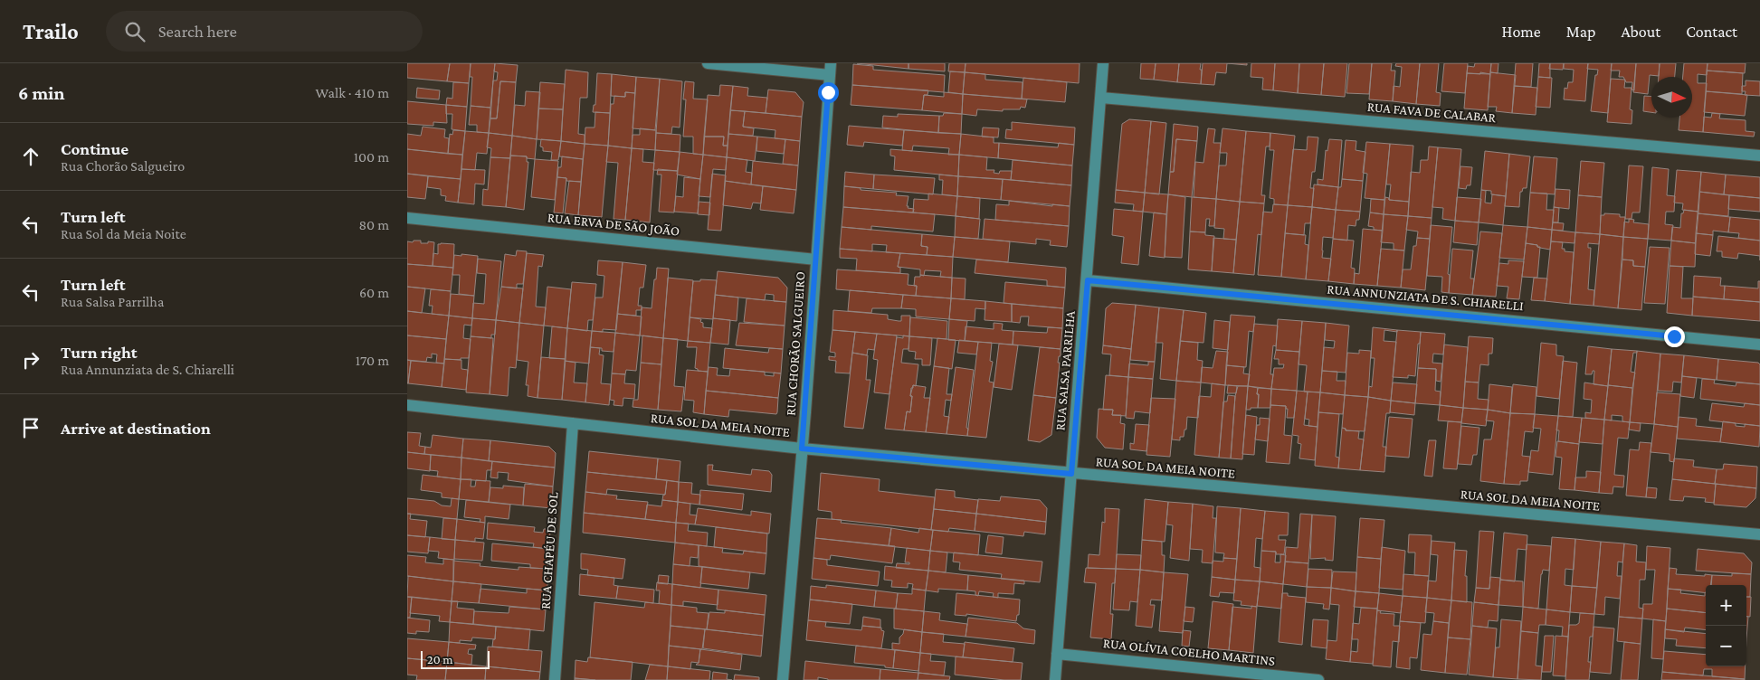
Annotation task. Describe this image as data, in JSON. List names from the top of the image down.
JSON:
{
  "streets": {
    "street": [
      "RUA FAVA DE CALABAR",
      "RUA ERVA DE SÃO JOÃO",
      "RUA ANNUNZIATA DE S. CHIARELLI",
      "RUA CHORÃO SALGUEIRO",
      "RUA SALSA PARRILHA",
      "RUA SOL DA MEIA NOITE",
      "RUA CHAPÉU DE SOL",
      "RUA OLÍVIA COELHO MARTINS"
    ]
  },
  "crossings": [
    ["RUA FAVA DE CALABAR", "RUA SALSA PARRILHA"],
    ["RUA ERVA DE SÃO JOÃO", "RUA CHORÃO SALGUEIRO"],
    ["RUA ANNUNZIATA DE S. CHIARELLI", "RUA SALSA PARRILHA"],
    ["RUA CHORÃO SALGUEIRO", "RUA SOL DA MEIA NOITE"],
    ["RUA SALSA PARRILHA", "RUA SOL DA MEIA NOITE"],
    ["RUA SALSA PARRILHA", "RUA OLÍVIA COELHO MARTINS"],
    ["RUA SOL DA MEIA NOITE", "RUA CHAPÉU DE SOL"]
  ],
  "scale_bar": "20 m",
  "north": "right",
  "page": {
    "header": "Trailo",
    "search": "Search here",
    "nav": [
      "Home",
      "Map",
      "About",
      "Contact"
    ],
    "heading": ["6 min", "Walk · 410 m"],
    "list": [
      ["Continue", "Rua Chorão Salgueiro", "100 m"],
      ["Turn left", "Rua Sol da Meia Noite", "80 m"],
      ["Turn left", "Rua Salsa Parrilha", "60 m"],
      ["Turn right", "Rua Annunziata de S. Chiarelli", "170 m"],
      "Arrive at destination"
    ],
    "map_buttons": ["+", "−"],
    "scale": "20 m"
  }
}
